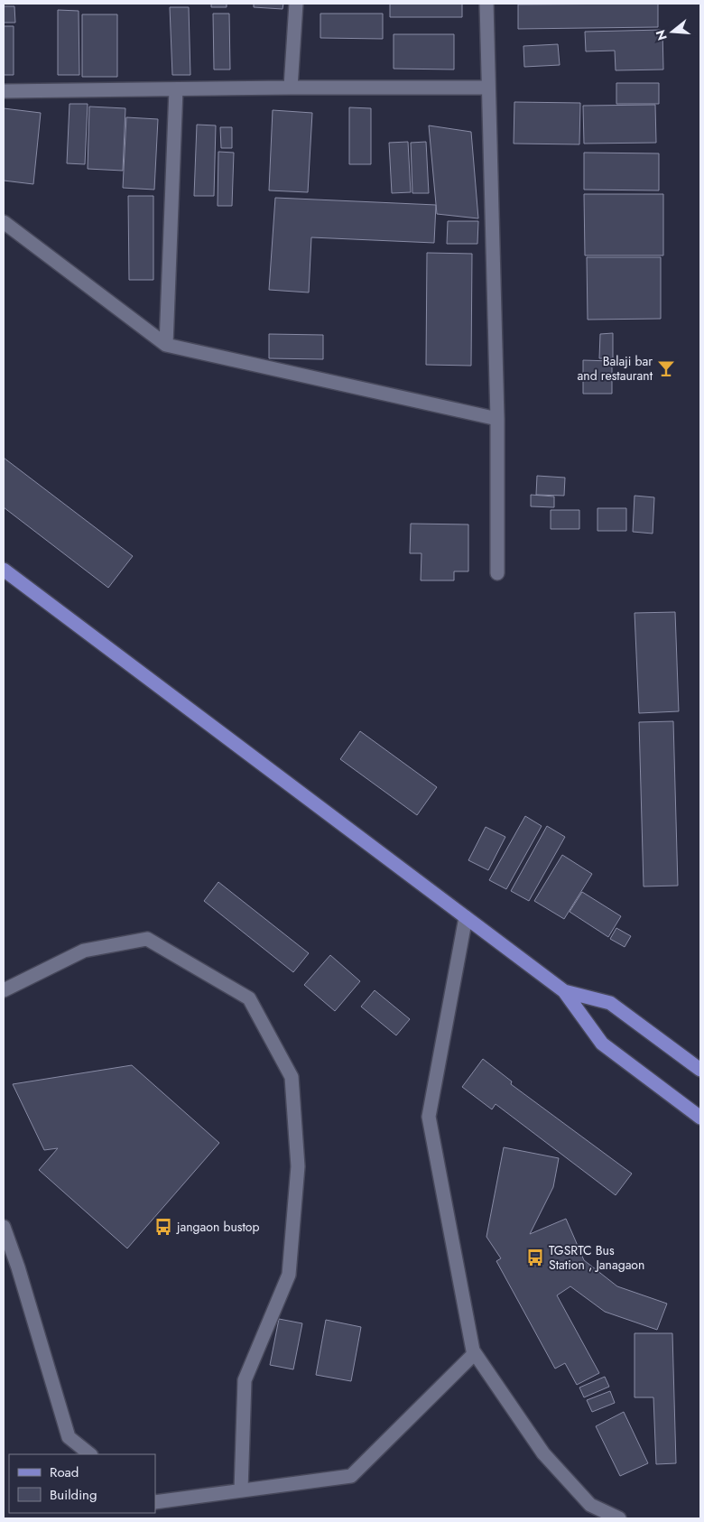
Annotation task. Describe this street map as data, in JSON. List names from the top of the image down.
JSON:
{
  "places": {
    "bar": ["Balaji bar and restaurant"],
    "bus stop": ["jangaon bustop", "TGSRTC Bus Station , Janagaon"]
  },
  "legend": ["Road", "Building"],
  "north": "left"
}
